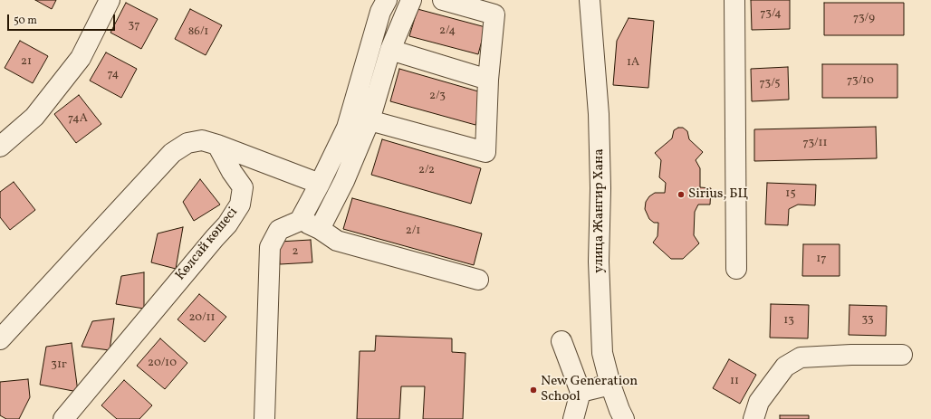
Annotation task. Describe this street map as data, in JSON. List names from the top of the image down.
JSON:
{
  "streets": {
    "street": ["улица Жангир Хана", "Көлсай көшесі"]
  },
  "places": ["Sirius, БЦ", "New Generation School"],
  "house_numbers": [
    "73/4",
    "73/9",
    "37",
    "2/4",
    "86/1",
    "21",
    "1А",
    "74",
    "73/10",
    "73/5",
    "2/3",
    "74А",
    "73/11",
    "2/2",
    "15",
    "2/1",
    "2",
    "17",
    "20/11",
    "33",
    "13",
    "20/10",
    "31г",
    "11"
  ],
  "scale_bar": "50 m"
}
